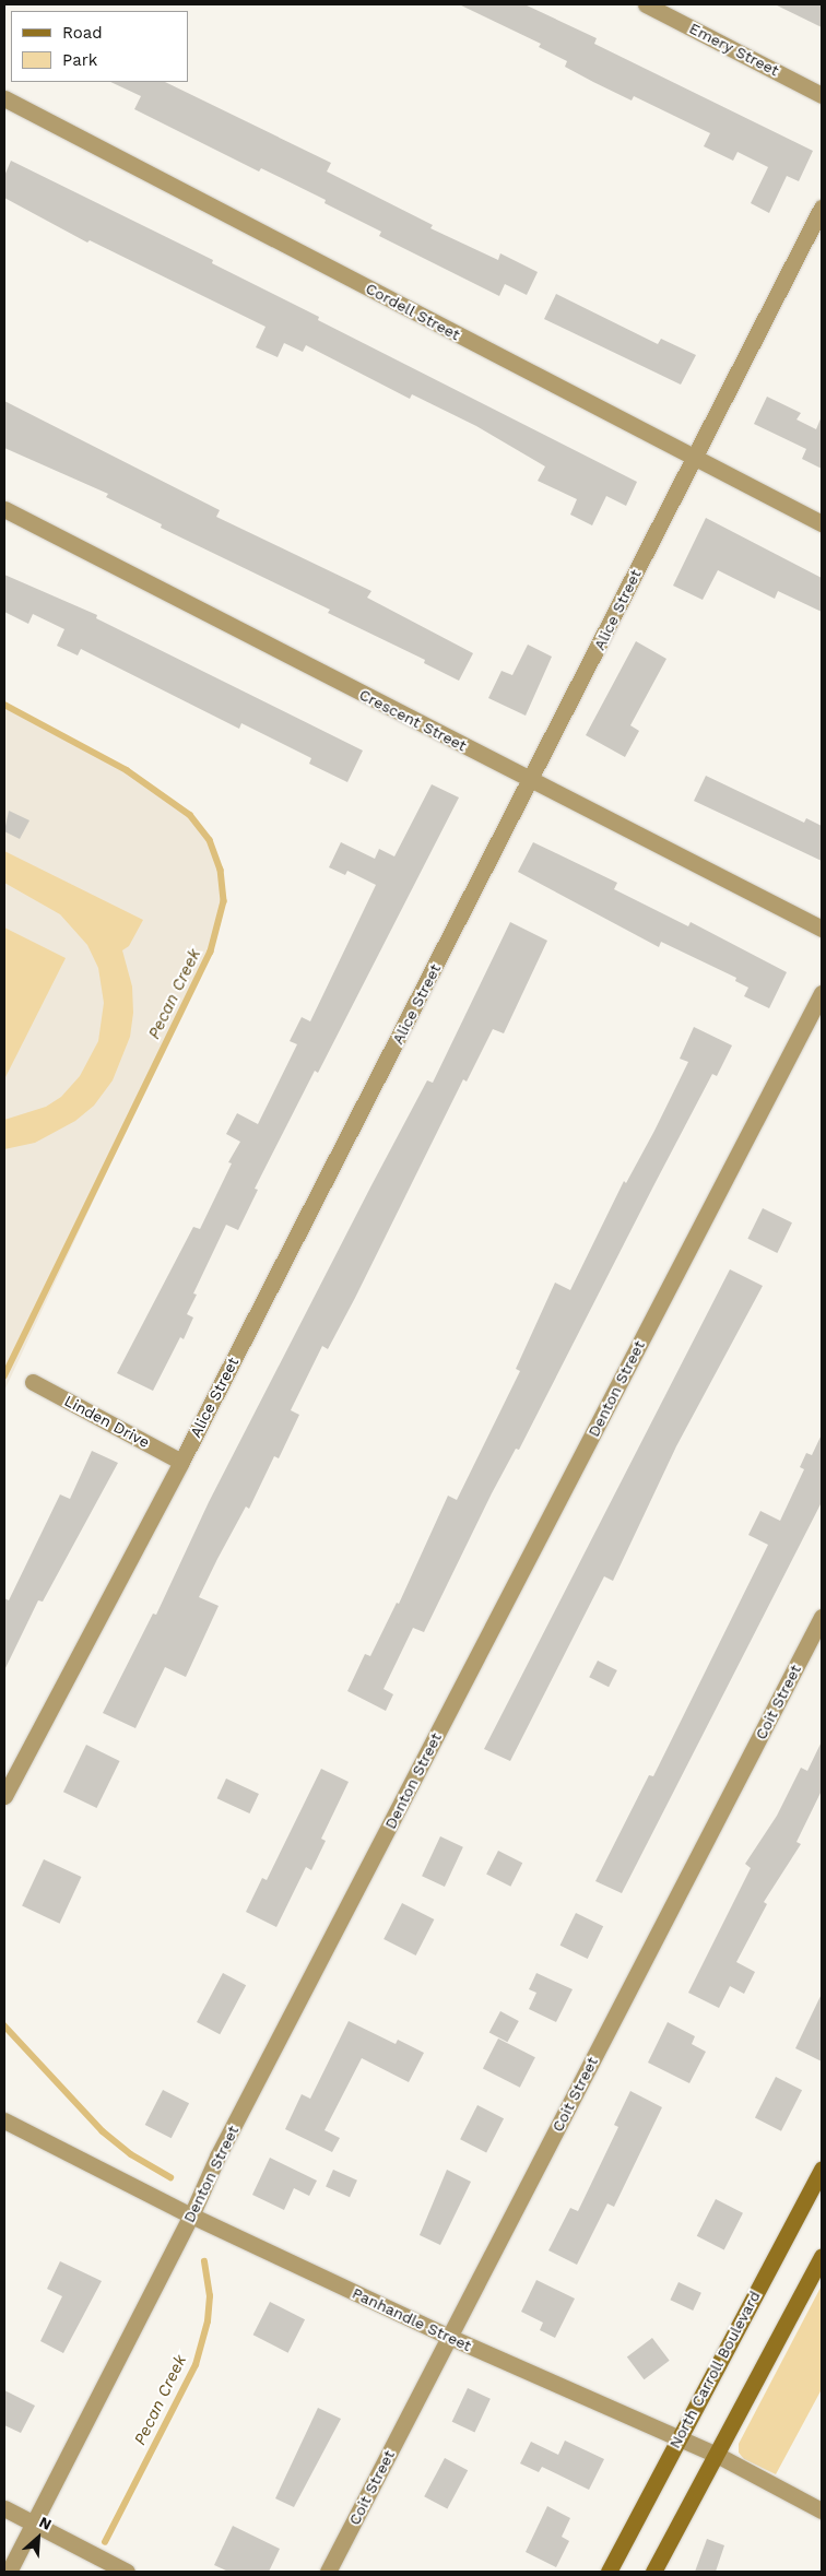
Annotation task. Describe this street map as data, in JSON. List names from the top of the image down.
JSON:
{
  "streets": {
    "main road": ["North Carroll Boulevard"],
    "street": [
      "Emery Street",
      "Cordell Street",
      "Alice Street",
      "Crescent Street",
      "Denton Street",
      "Linden Drive",
      "Coit Street",
      "Panhandle Street"
    ]
  },
  "crossings": [
    ["Cordell Street", "Alice Street"],
    ["Alice Street", "Crescent Street"],
    ["Alice Street", "Linden Drive"],
    ["Denton Street", "Panhandle Street"],
    ["Coit Street", "Panhandle Street"],
    ["Panhandle Street", "North Carroll Boulevard"]
  ],
  "water": ["Pecan Creek"],
  "legend": ["Road", "Park"],
  "north": "top right"
}
